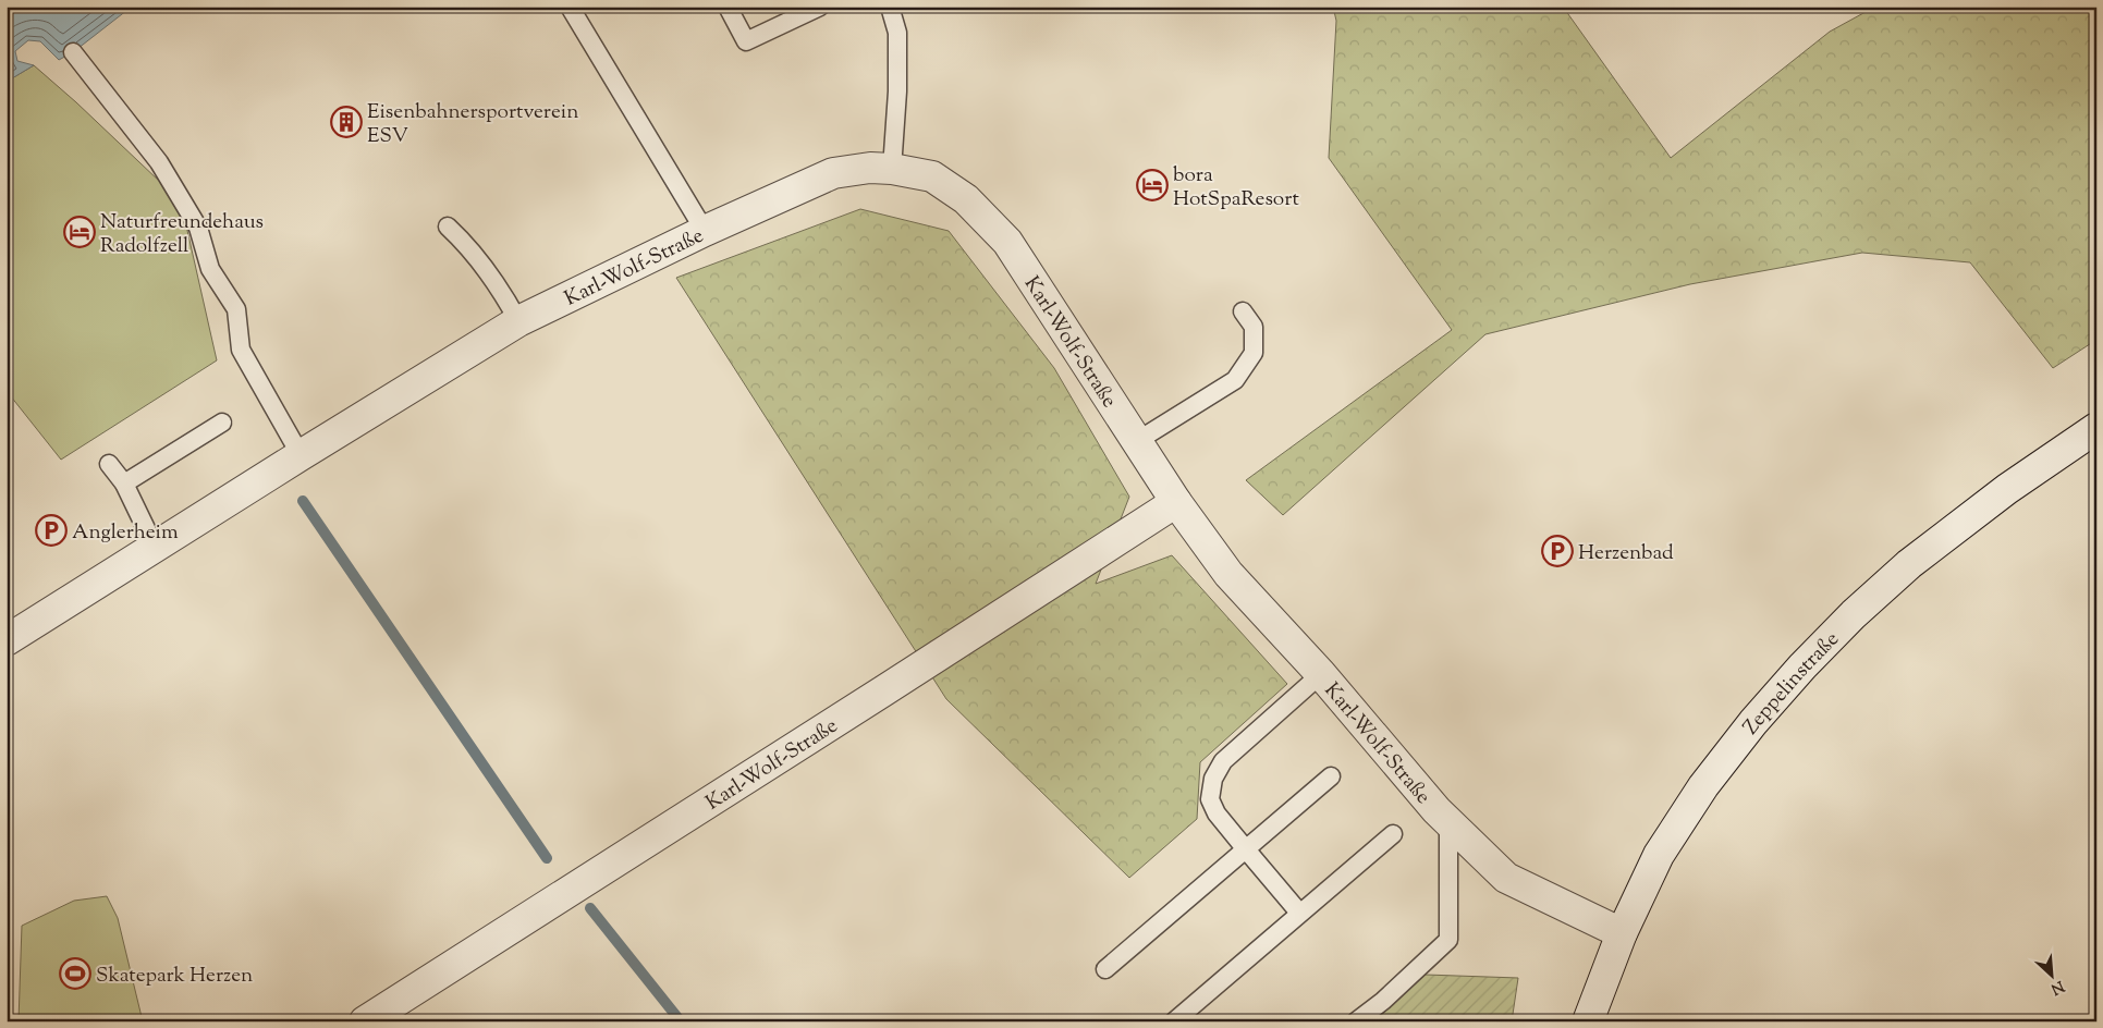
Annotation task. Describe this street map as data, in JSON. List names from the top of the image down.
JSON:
{
  "streets": {
    "street": ["Karl-Wolf-Straße", "Zeppelinstraße"]
  },
  "crossings": [
    ["Karl-Wolf-Straße", "Zeppelinstraße"]
  ],
  "places": {
    "building": ["Eisenbahnersportverein ESV"],
    "hotel": ["bora HotSpaResort", "Naturfreundehaus Radolfzell"],
    "parking": ["Anglerheim", "Herzenbad"],
    "sports": ["Skatepark Herzen"]
  },
  "north": "bottom right"
}
